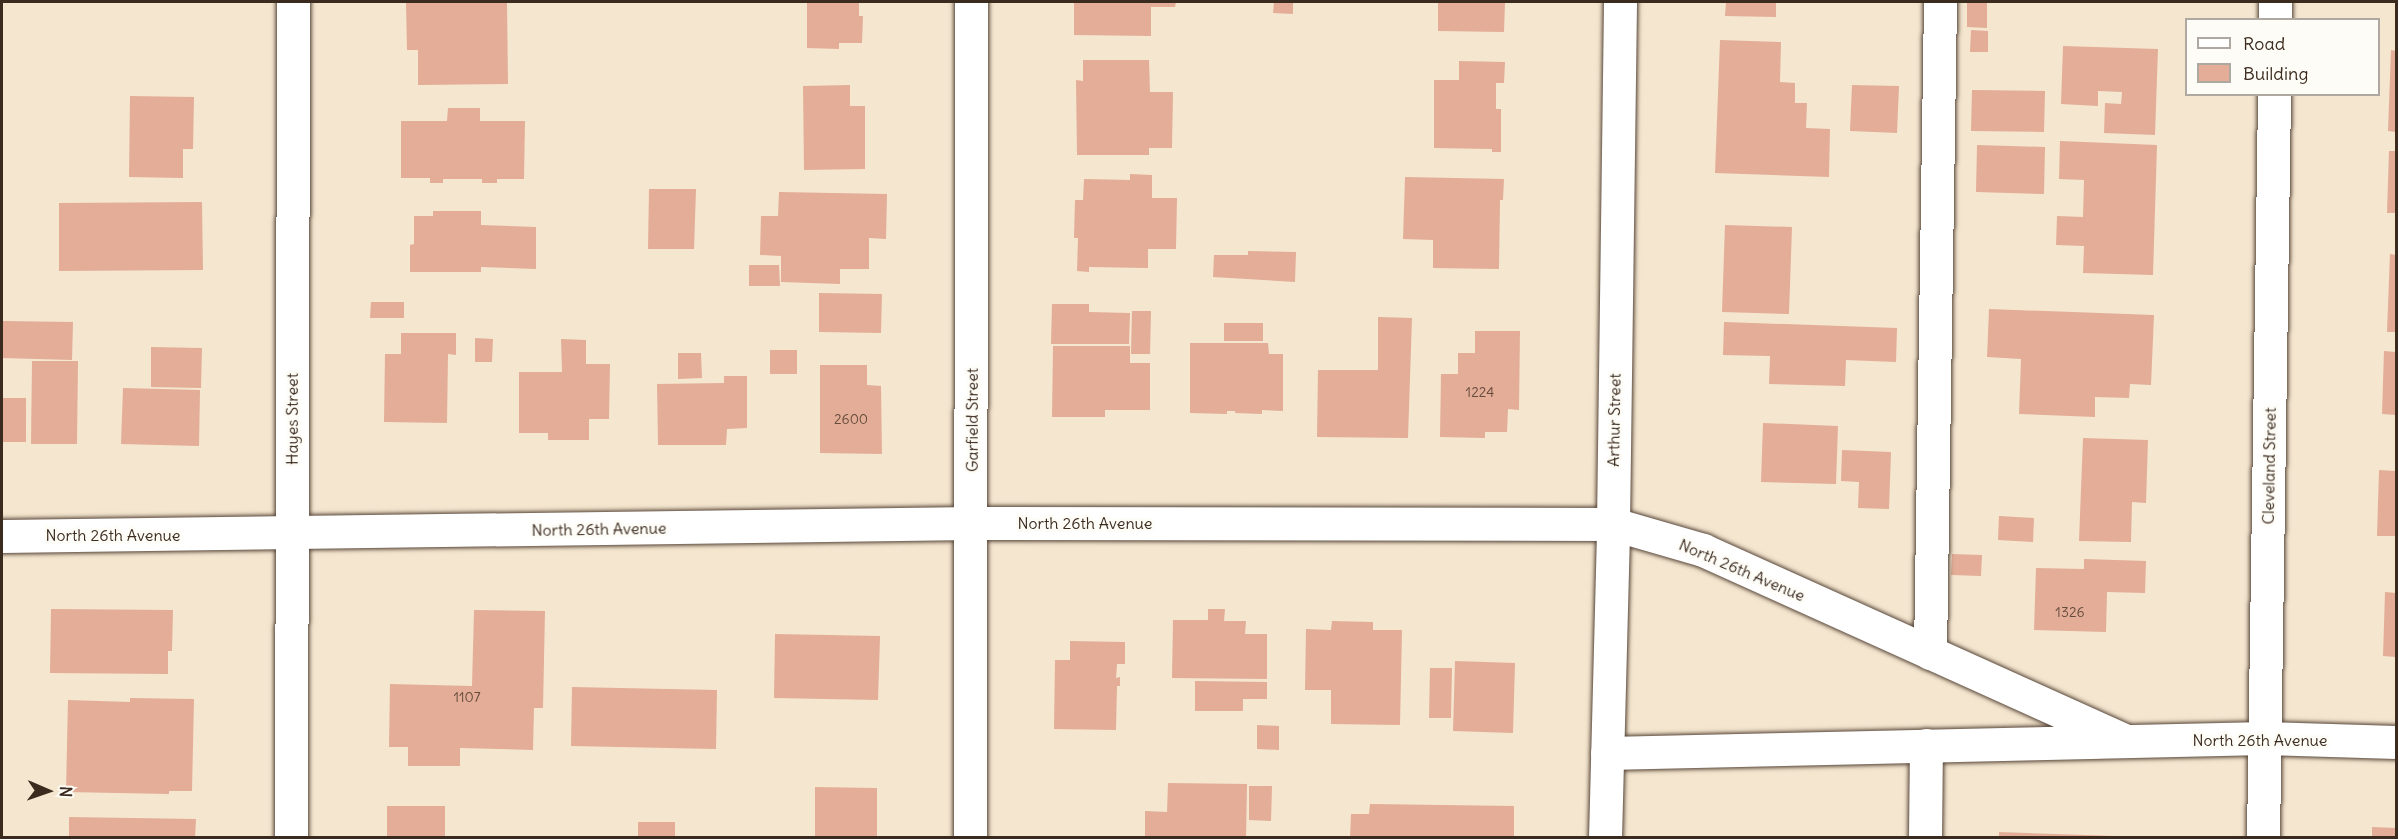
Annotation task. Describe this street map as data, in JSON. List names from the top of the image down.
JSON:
{
  "streets": {
    "street": [
      "Hayes Street",
      "Garfield Street",
      "Arthur Street",
      "Cleveland Street",
      "North 26th Avenue"
    ]
  },
  "crossings": [
    ["Hayes Street", "North 26th Avenue"],
    ["Garfield Street", "North 26th Avenue"],
    ["Arthur Street", "North 26th Avenue"],
    ["Cleveland Street", "North 26th Avenue"]
  ],
  "house_numbers": [
    "1224",
    "2600",
    "1326",
    "1107"
  ],
  "legend": ["Road", "Building"],
  "north": "right"
}
